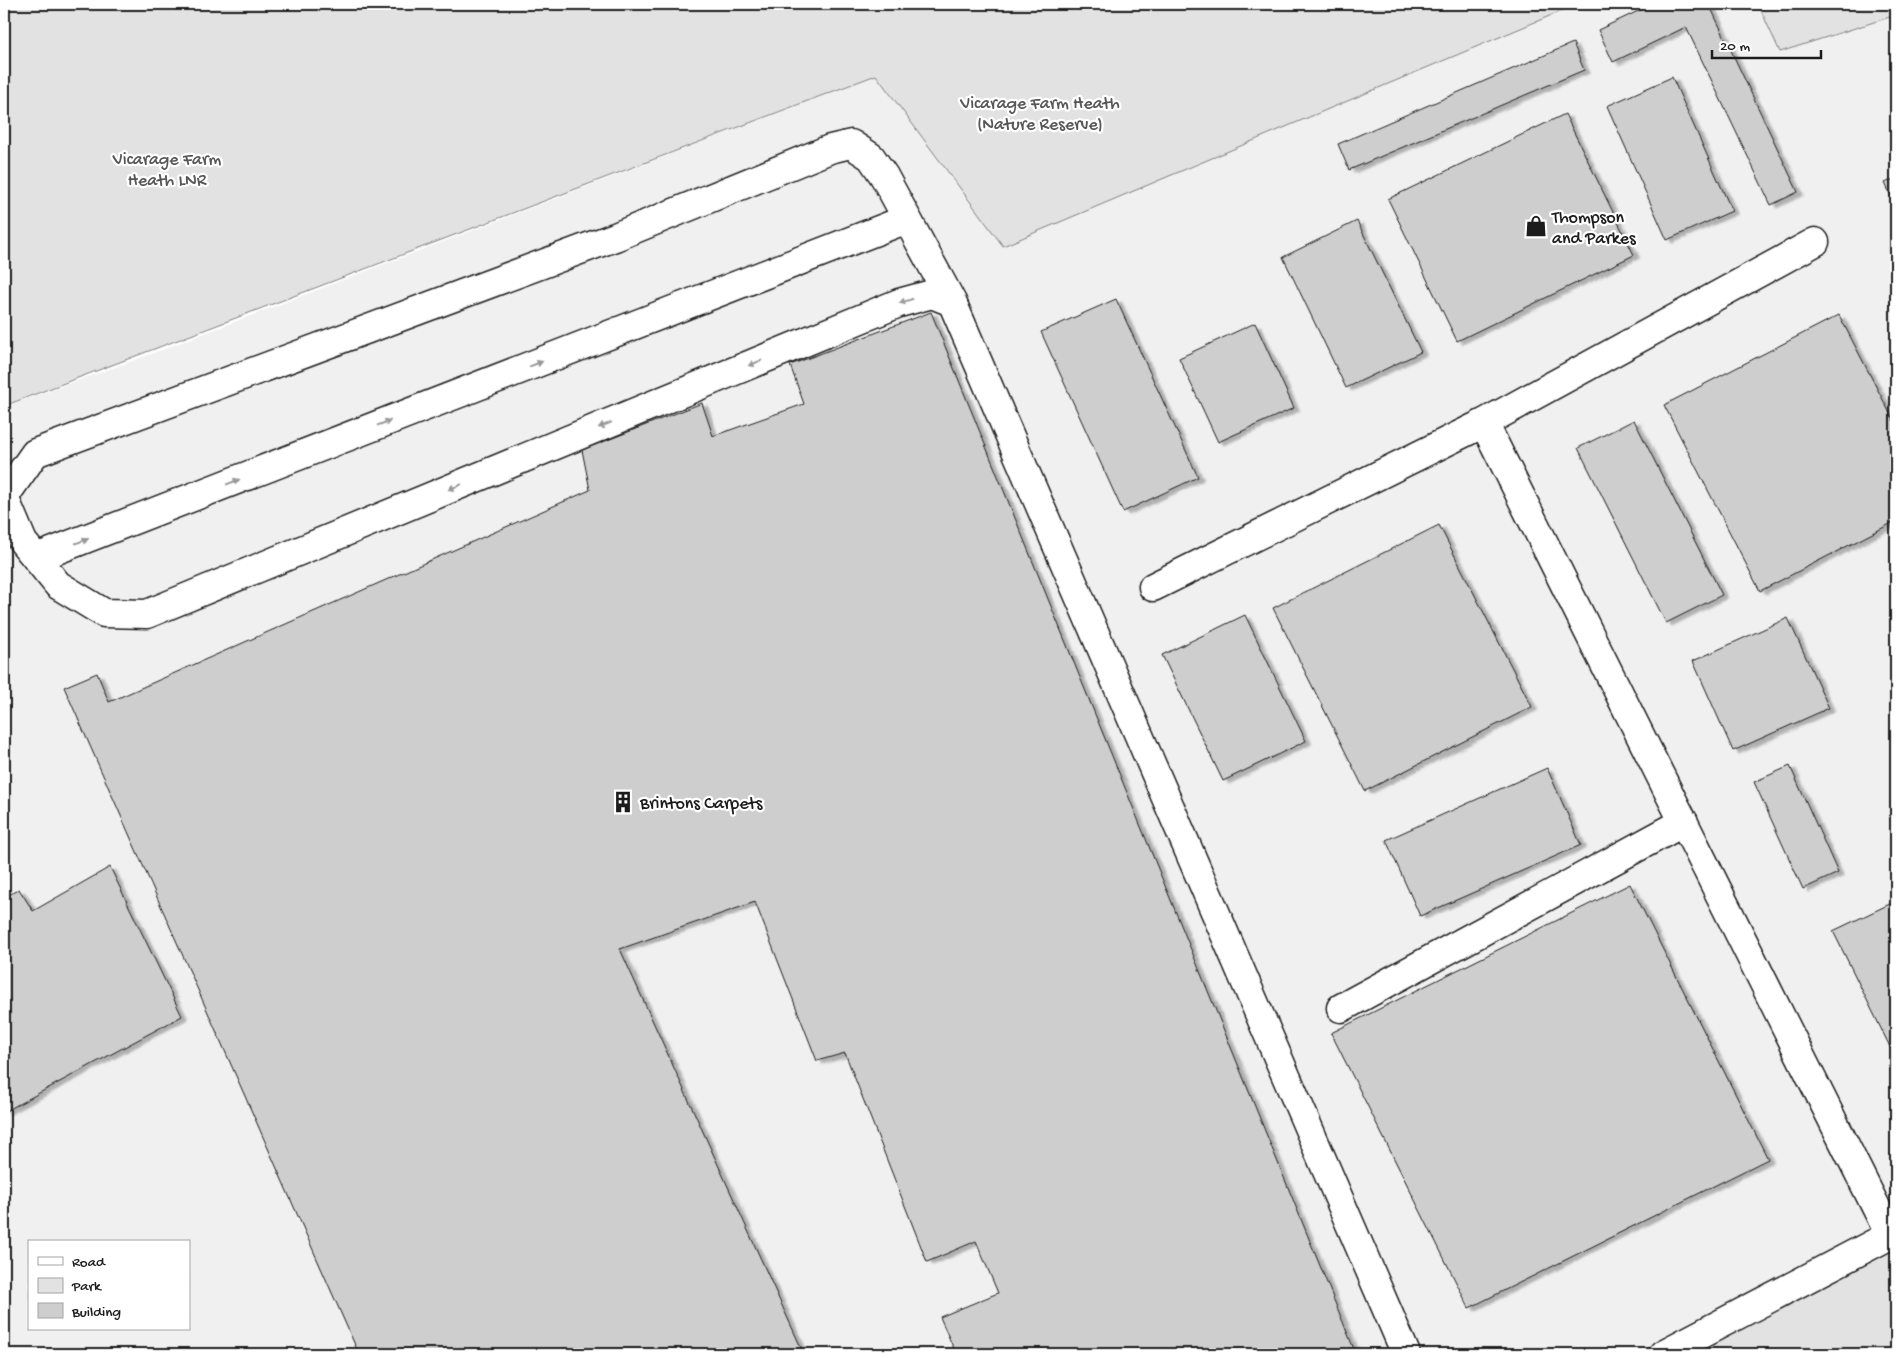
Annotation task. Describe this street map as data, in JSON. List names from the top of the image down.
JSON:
{
  "parks": ["Vicarage Farm Heath (Nature Reserve)", "Vicarage Farm Heath LNR"],
  "places": {
    "shop": ["Thompson and Parkes"],
    "building": ["Brintons Carpets"]
  },
  "legend": ["Road", "Park", "Building"],
  "scale_bar": "20 m"
}
